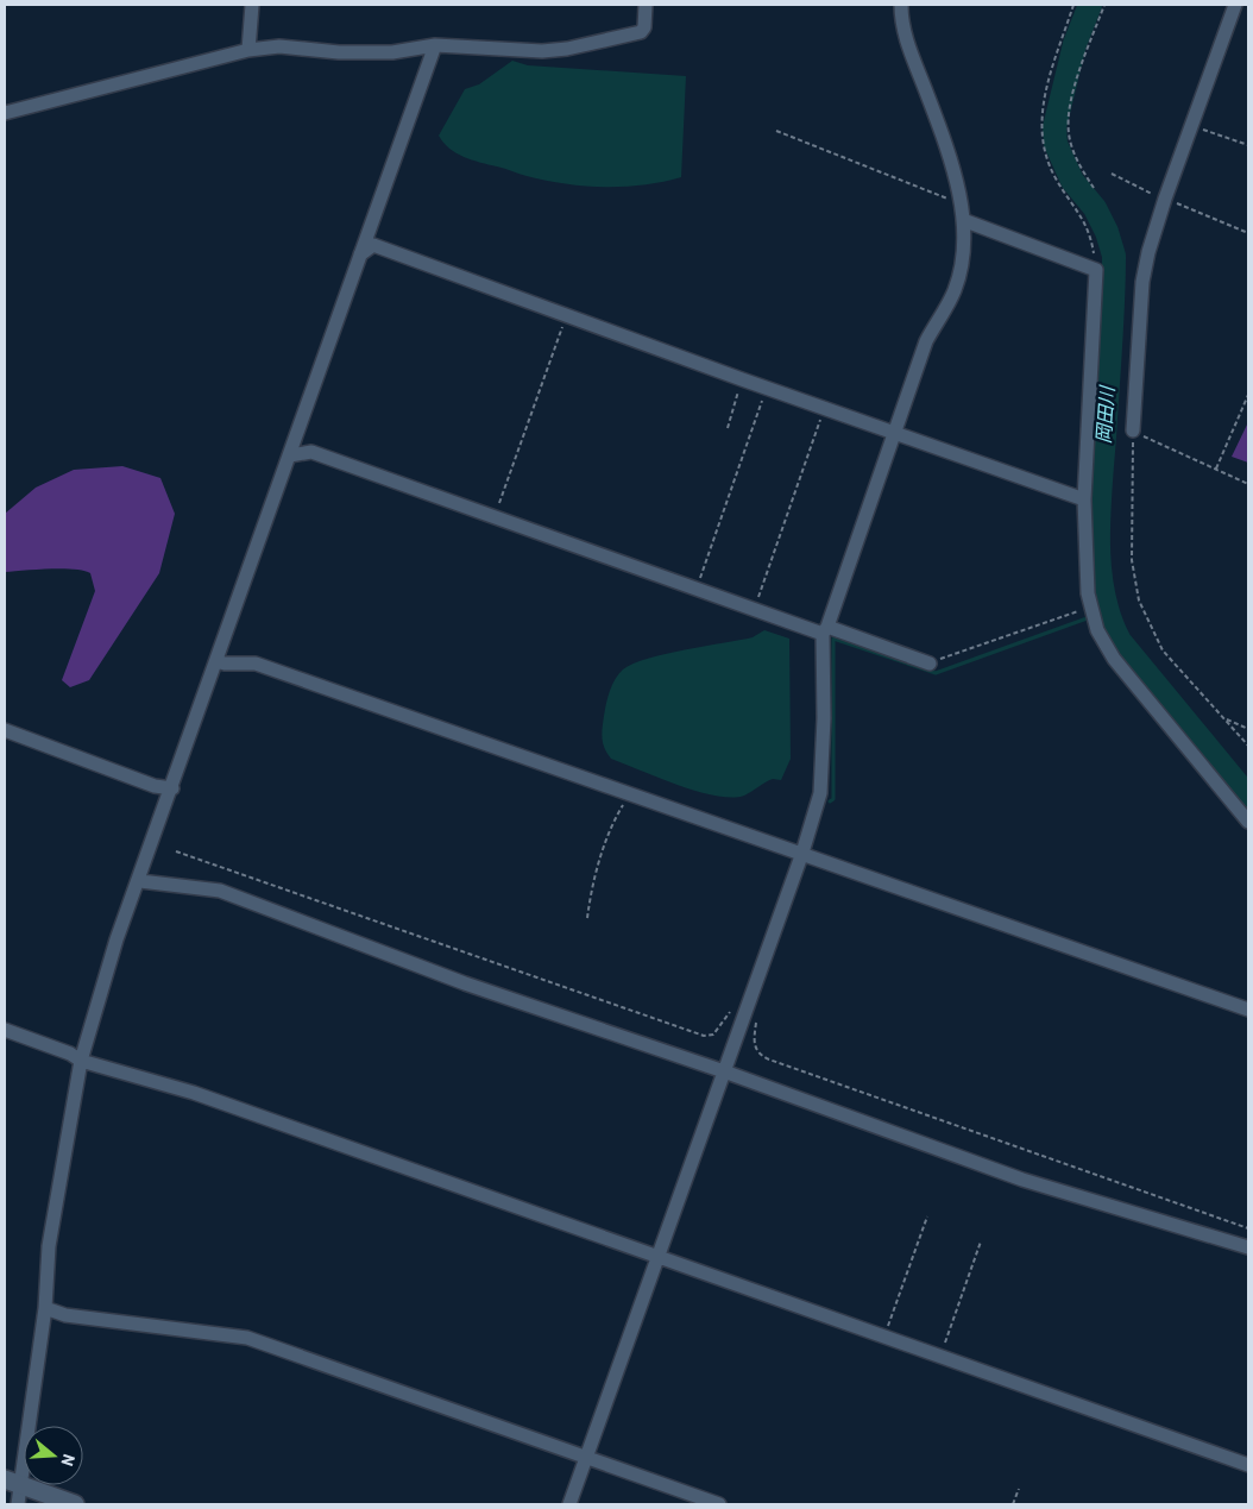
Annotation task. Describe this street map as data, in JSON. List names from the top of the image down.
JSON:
{
  "water": ["岡田川"],
  "north": "right"
}
